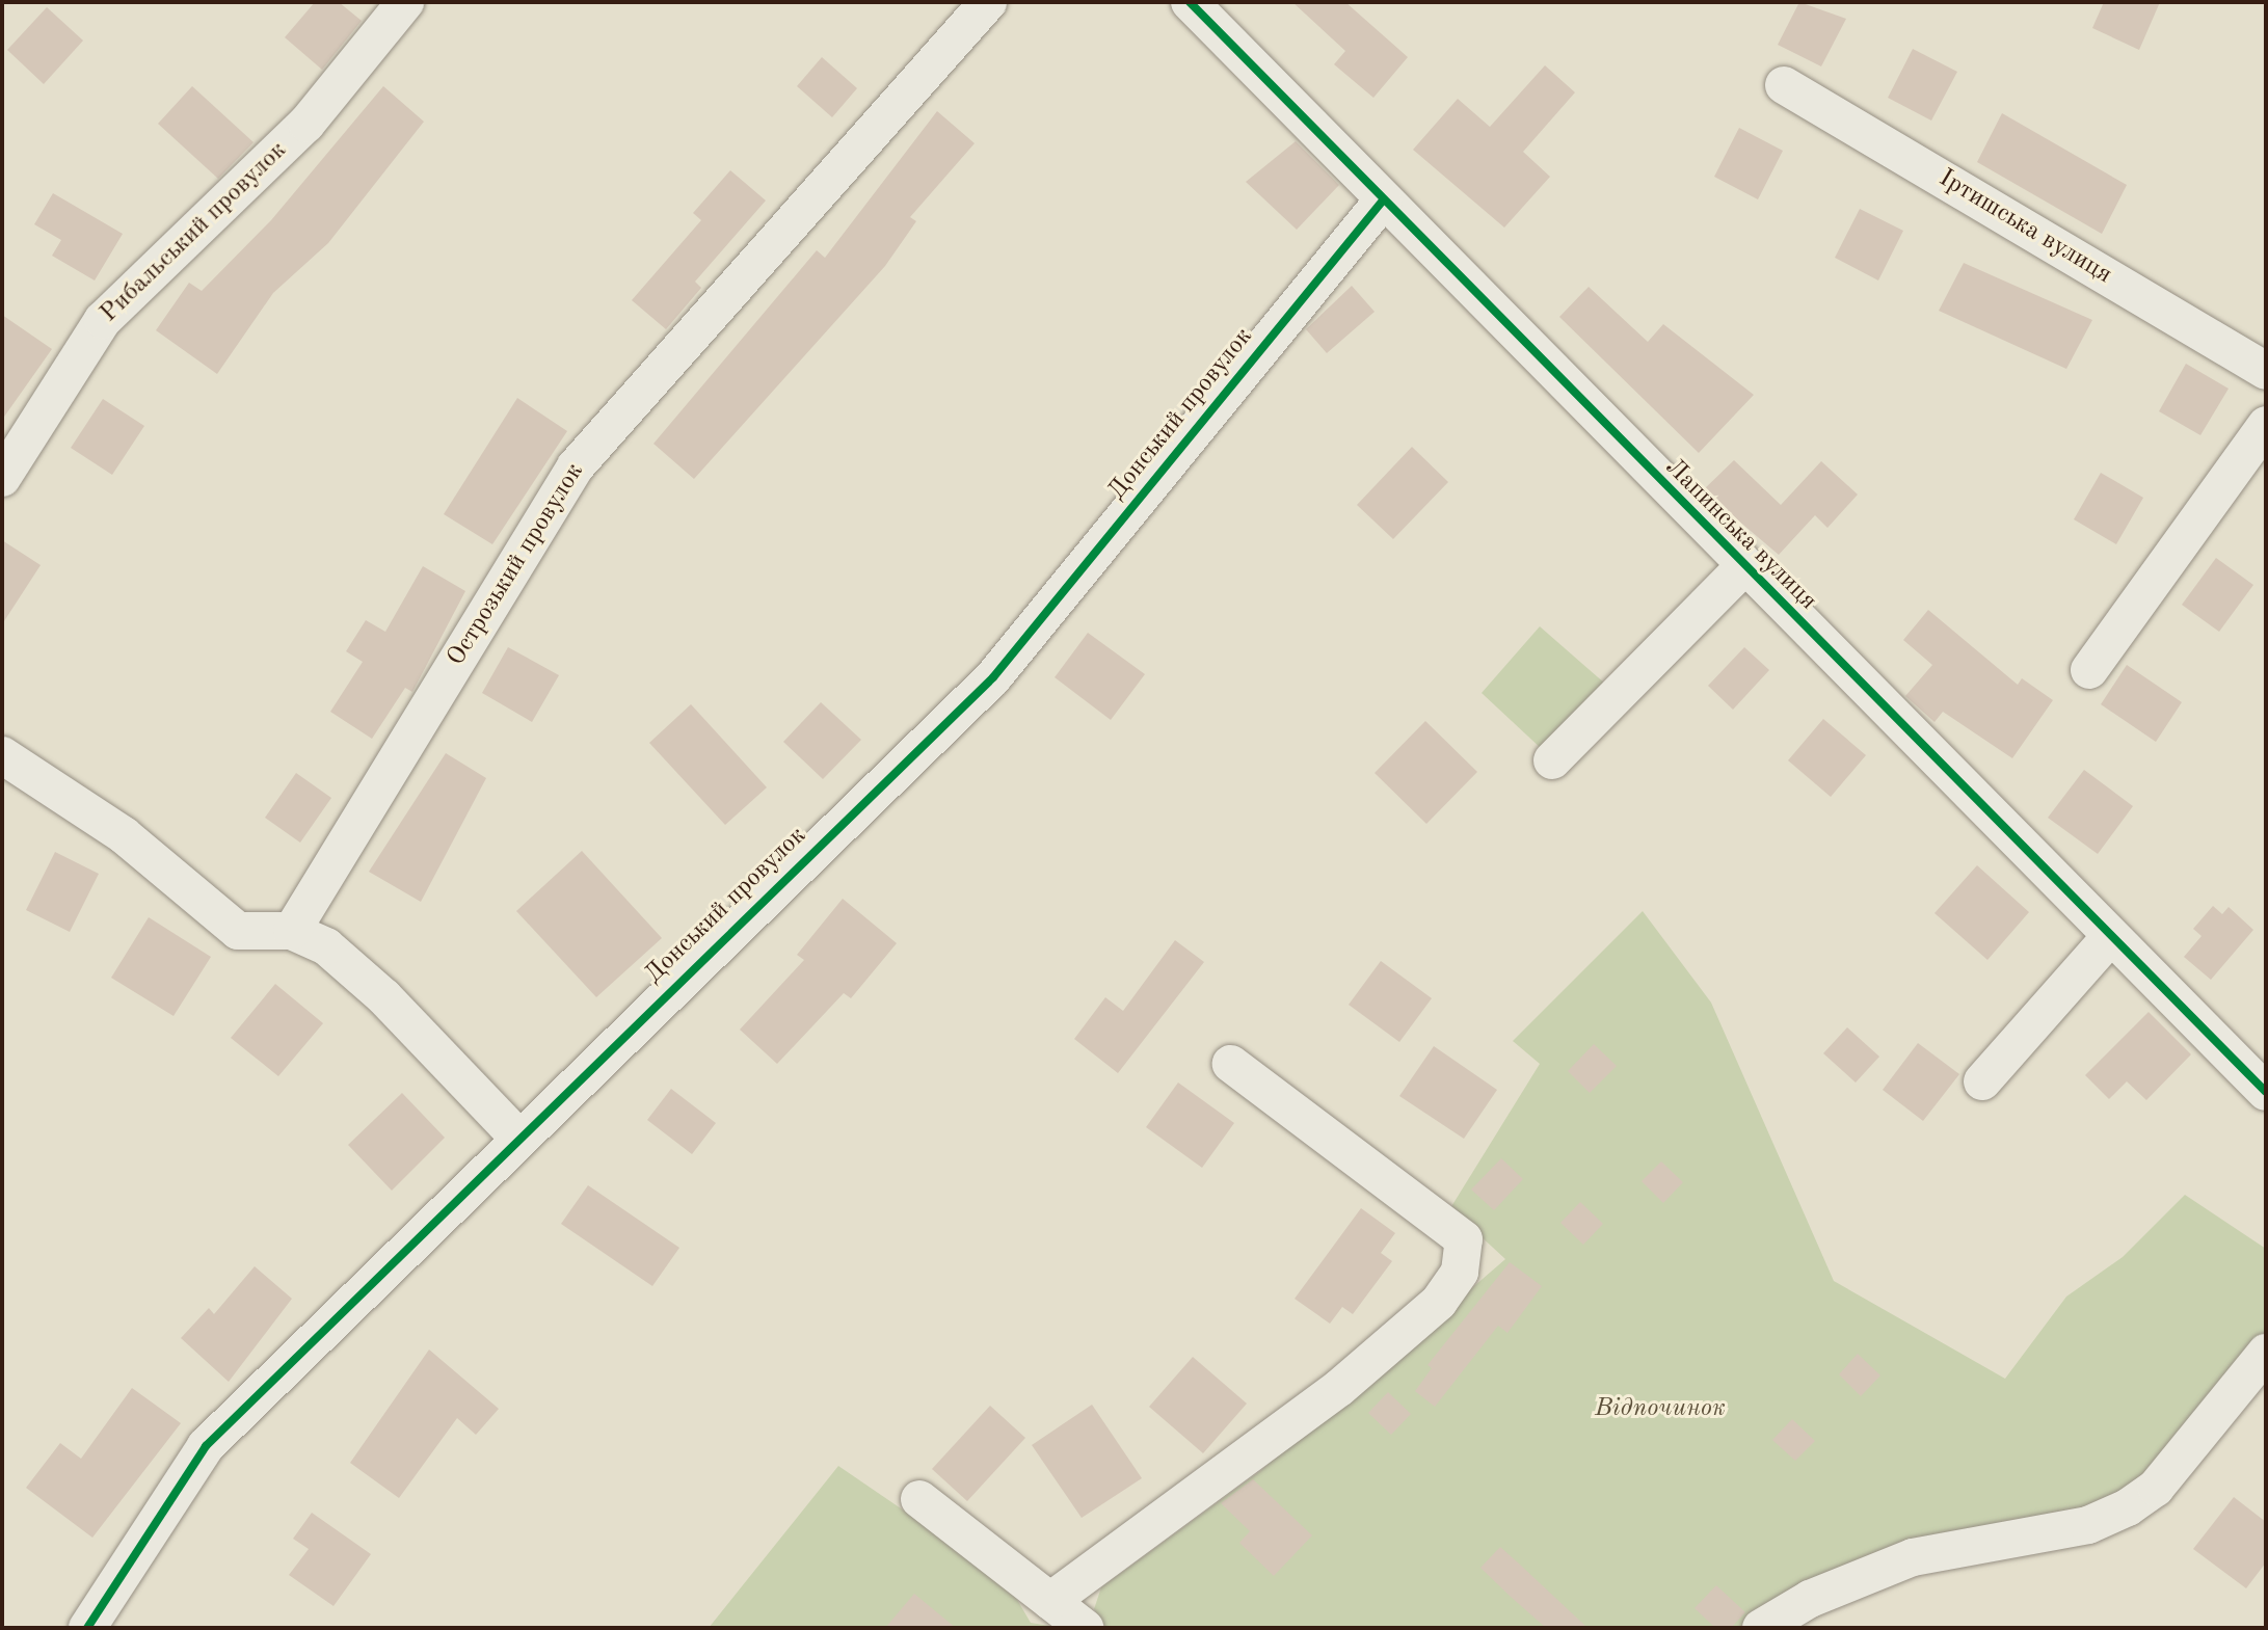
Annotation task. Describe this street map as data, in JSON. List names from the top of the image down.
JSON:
{
  "streets": {
    "street": [
      "Іртишська вулиця",
      "Рибальський провулок",
      "Донський провулок",
      "Лапинська вулиця",
      "Острозький провулок"
    ]
  },
  "crossings": [
    ["Донський провулок", "Лапинська вулиця"]
  ],
  "parks": ["Відпочинок"]
}
